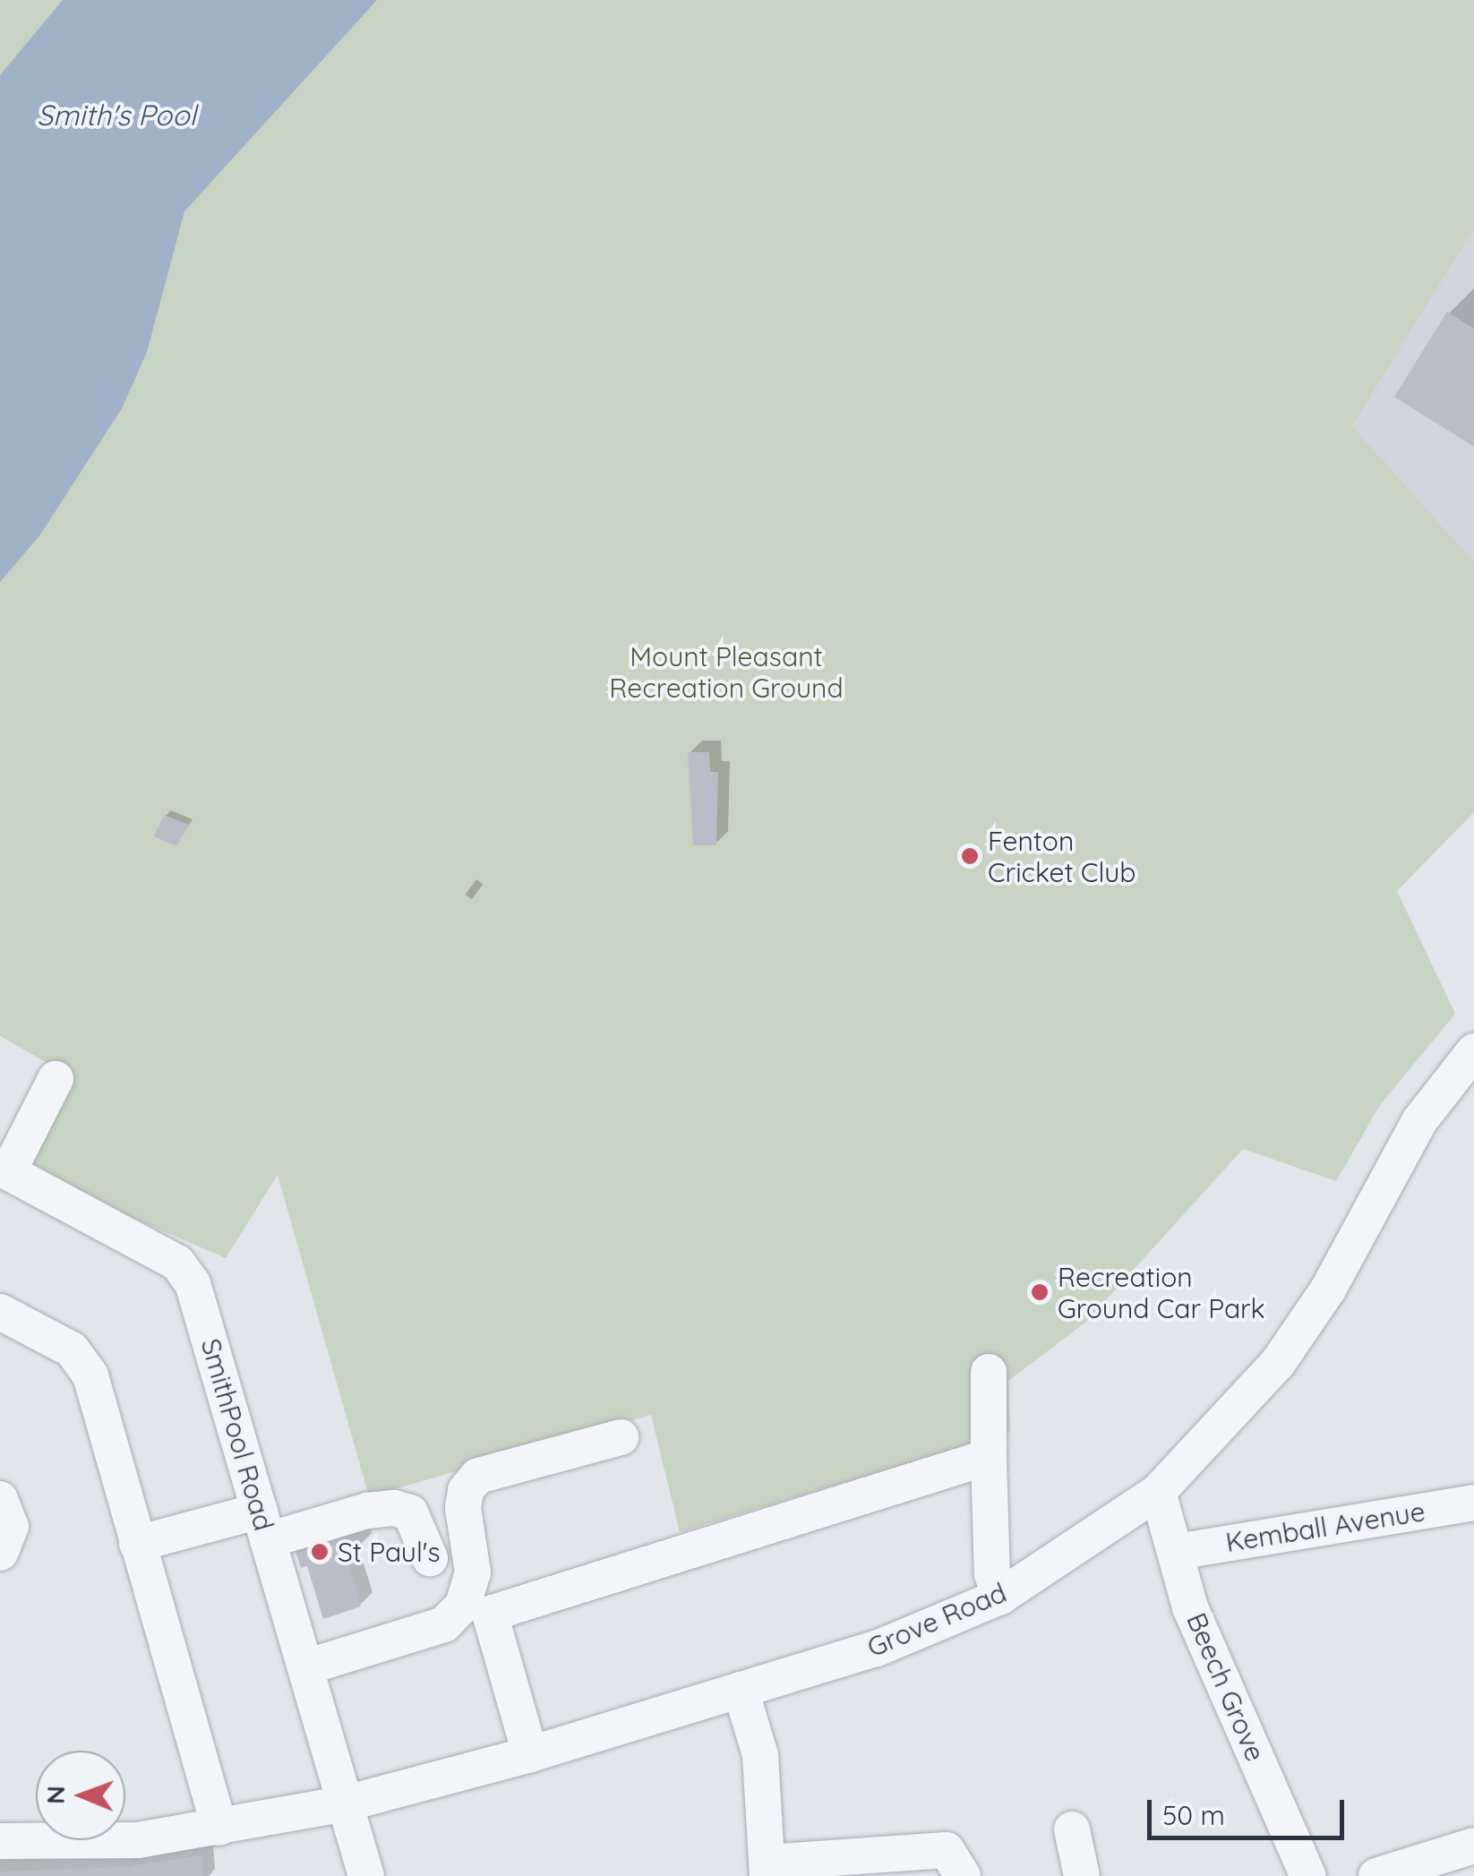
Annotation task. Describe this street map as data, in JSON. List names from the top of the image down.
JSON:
{
  "streets": {
    "street": [
      "SmithPool Road",
      "Kemball Avenue",
      "Grove Road",
      "Beech Grove"
    ]
  },
  "crossings": [
    ["SmithPool Road", "Grove Road"],
    ["Kemball Avenue", "Beech Grove"],
    ["Grove Road", "Beech Grove"]
  ],
  "water": ["Smith's Pool"],
  "parks": ["Mount Pleasant Recreation Ground"],
  "places": ["Fenton Cricket Club", "Recreation Ground Car Park", "St Paul's"],
  "scale_bar": "50 m",
  "north": "left"
}
